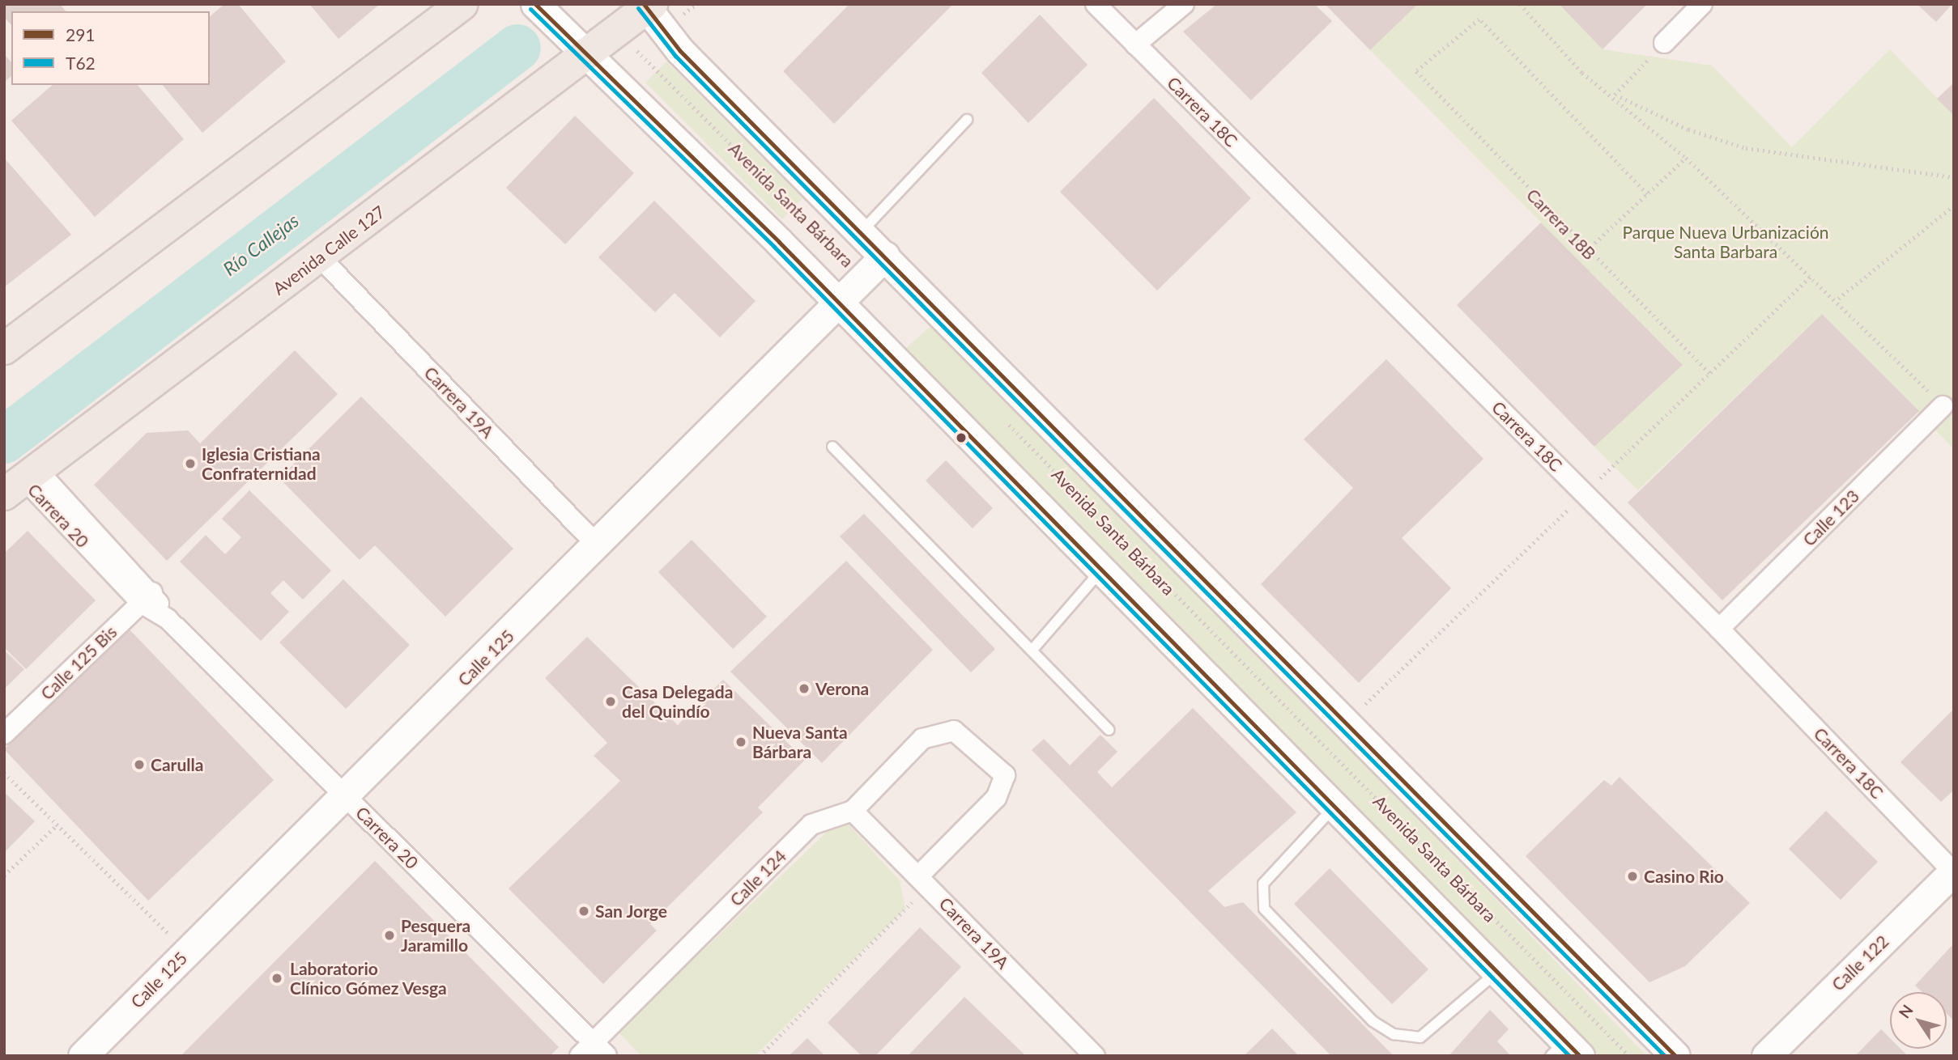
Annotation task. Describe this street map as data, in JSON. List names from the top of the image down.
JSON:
{
  "streets": {
    "main road": ["Avenida Calle 127", "Calle 125", "Calle 122"],
    "street": [
      "Carrera 18C",
      "Carrera 19A",
      "Carrera 20",
      "Calle 123",
      "Calle 125 Bis",
      "Calle 124"
    ],
    "path": ["Avenida Santa Bárbara", "Carrera 18B"]
  },
  "crossings": [
    ["Carrera 18C", "Calle 123"],
    ["Carrera 18C", "Calle 122"],
    ["Avenida Santa Bárbara", "Avenida Calle 127"],
    ["Avenida Calle 127", "Carrera 19A"],
    ["Avenida Calle 127", "Carrera 20"],
    ["Carrera 19A", "Calle 125"],
    ["Carrera 19A", "Calle 124"],
    ["Carrera 20", "Calle 125"],
    ["Carrera 20", "Calle 125 Bis"],
    ["Carrera 20", "Calle 124"]
  ],
  "water": ["Río Callejas"],
  "parks": ["Parque Nueva Urbanización Santa Barbara"],
  "places": [
    "Iglesia Cristiana Confraternidad",
    "Verona",
    "Casa Delegada del Quindío",
    "Nueva Santa Bárbara",
    "Carulla",
    "Casino Rio",
    "San Jorge",
    "Pesquera Jaramillo",
    "Laboratorio Clínico Gómez Vesga"
  ],
  "lines": ["transit line 291", "transit line T62"],
  "legend": ["291", "T62"],
  "north": "top left"
}
